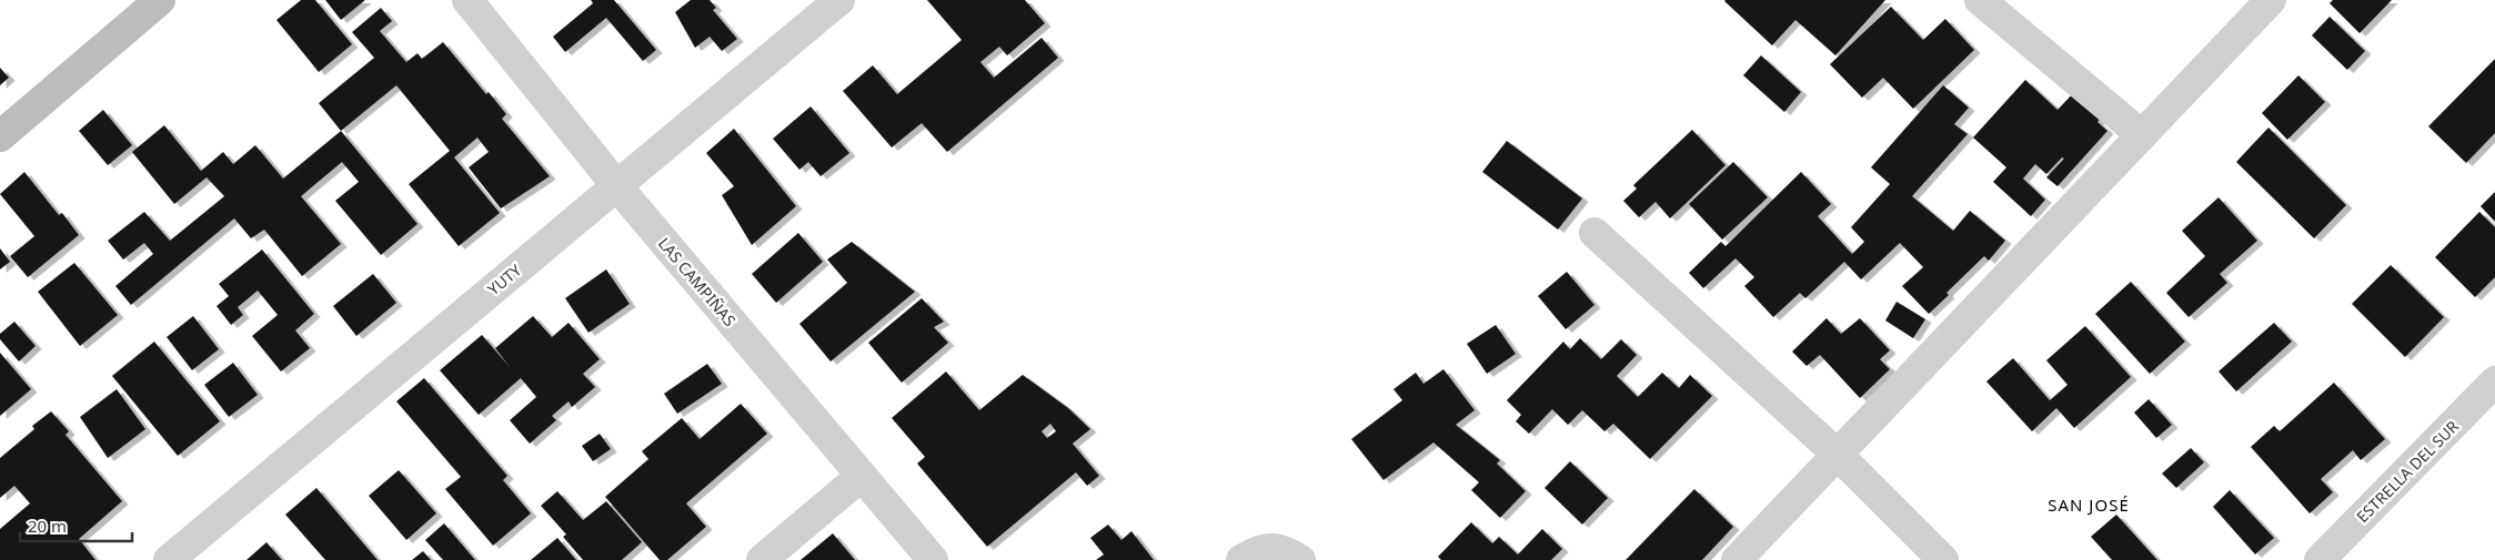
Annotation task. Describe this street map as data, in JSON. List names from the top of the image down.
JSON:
{
  "streets": {
    "street": ["YUTY", "LAS CAMPIÑAS", "ESTRELLA DEL SUR"]
  },
  "crossings": [
    ["YUTY", "LAS CAMPIÑAS"]
  ],
  "districts": ["SAN JOSÉ"],
  "scale_bar": "20 m"
}
